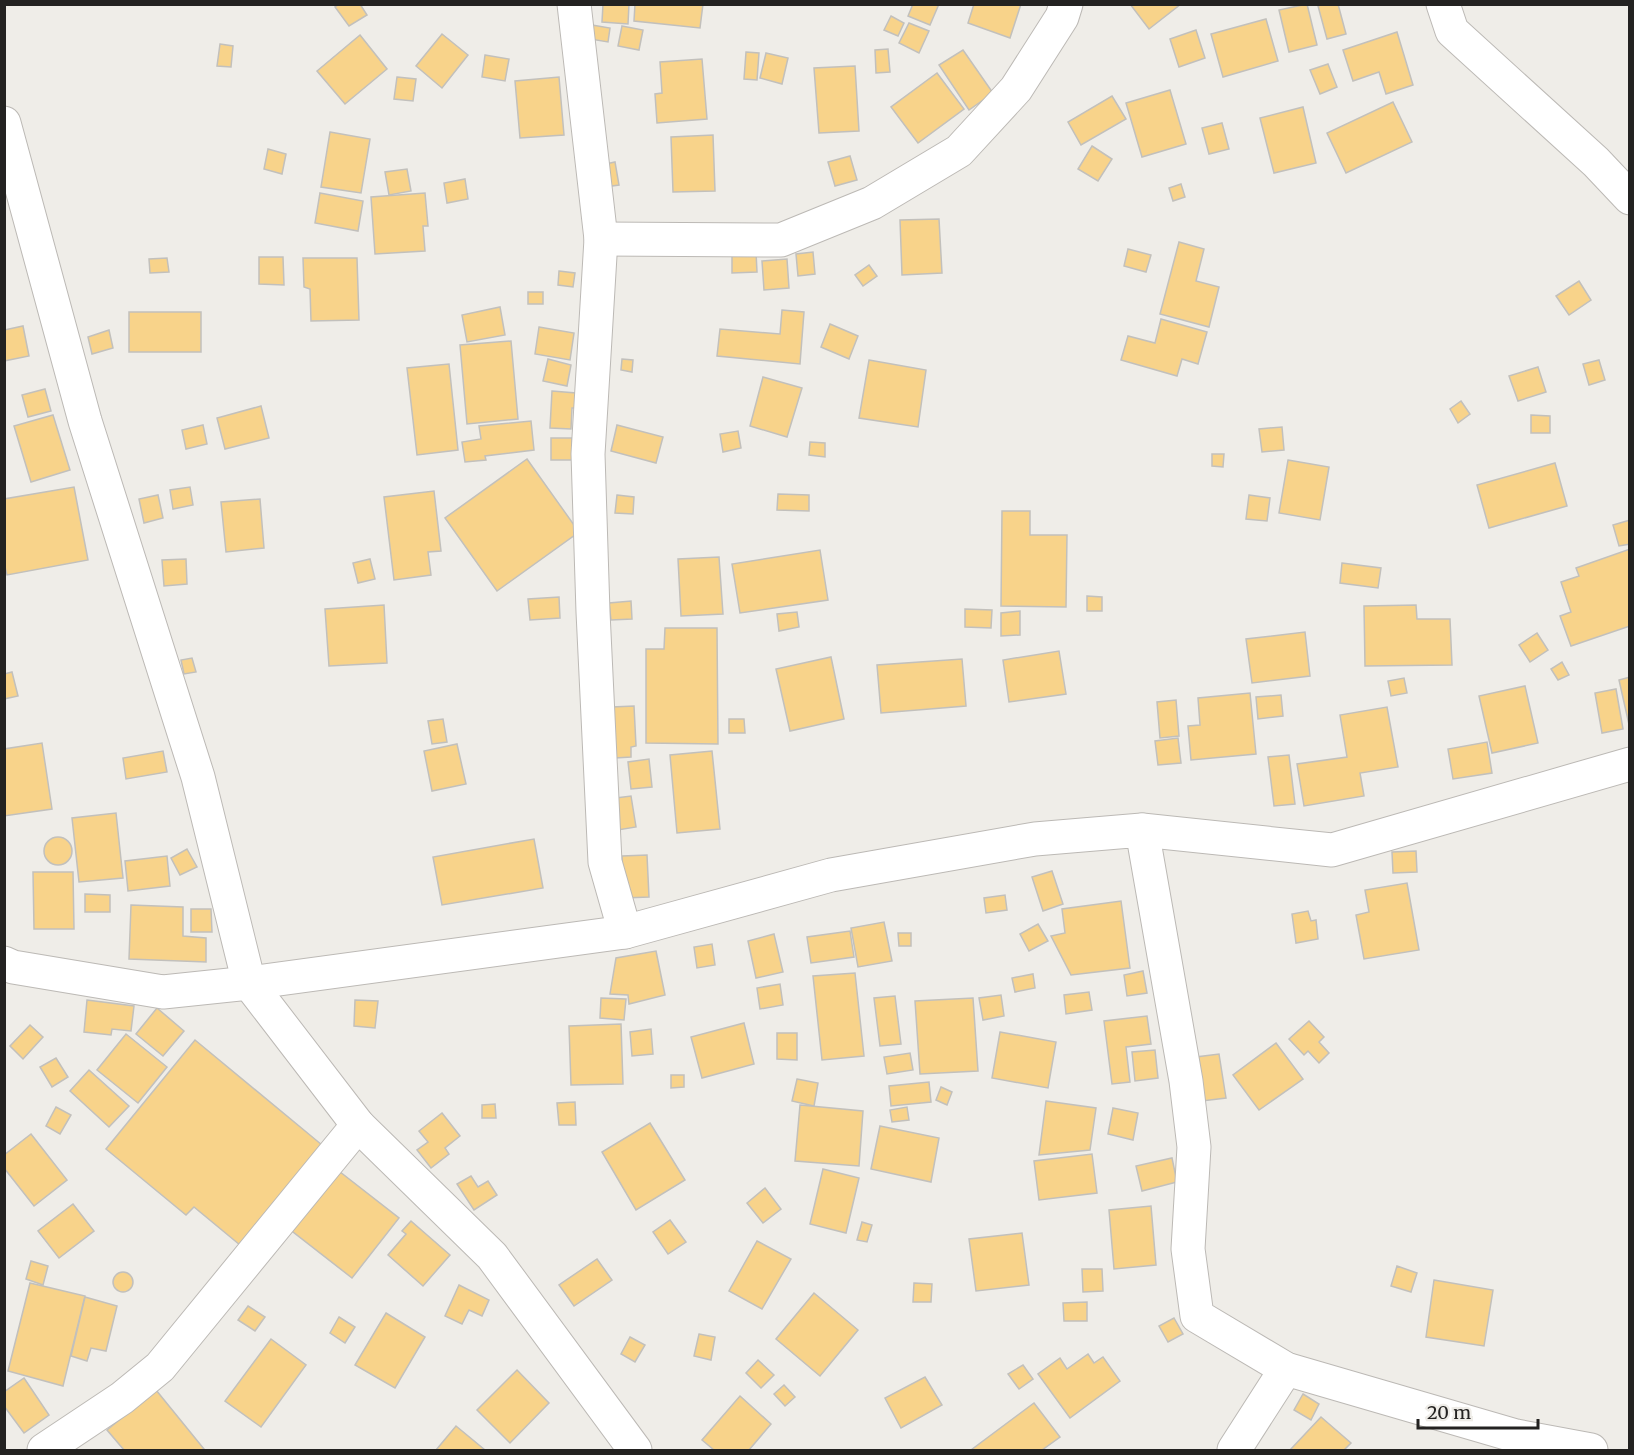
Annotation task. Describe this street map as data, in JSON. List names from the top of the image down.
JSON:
{
  "scale_bar": "20 m"
}
